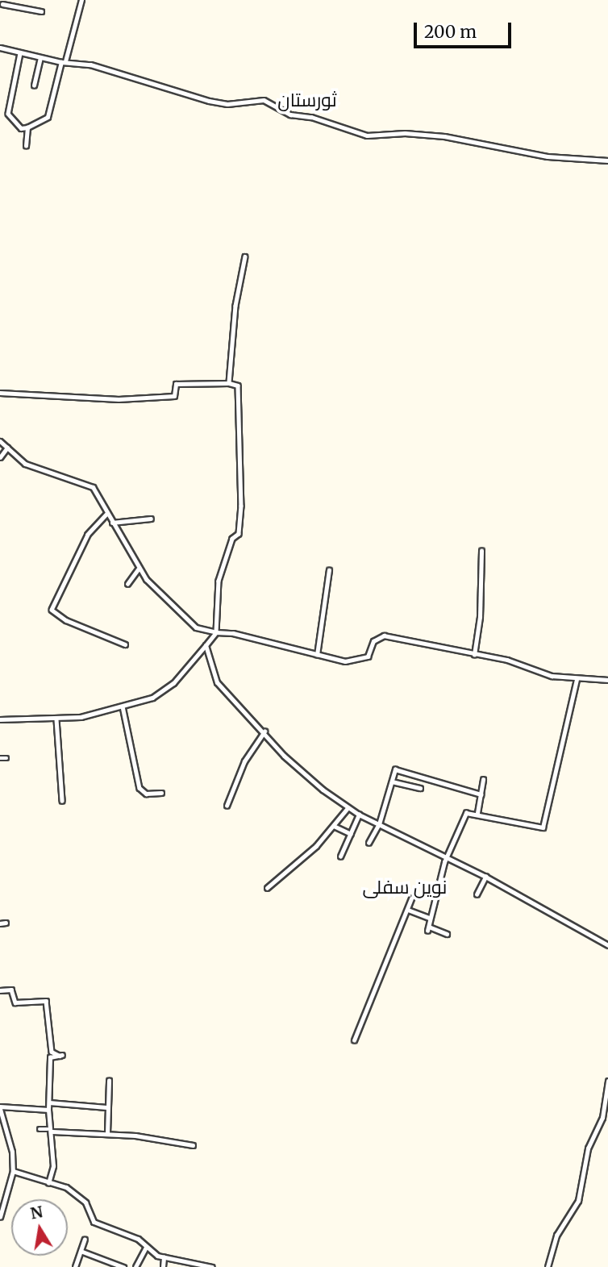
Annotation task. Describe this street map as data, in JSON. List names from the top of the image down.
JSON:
{
  "districts": ["ثورستان", "نوین سفلى"],
  "scale_bar": "200 m",
  "north": "top"
}
